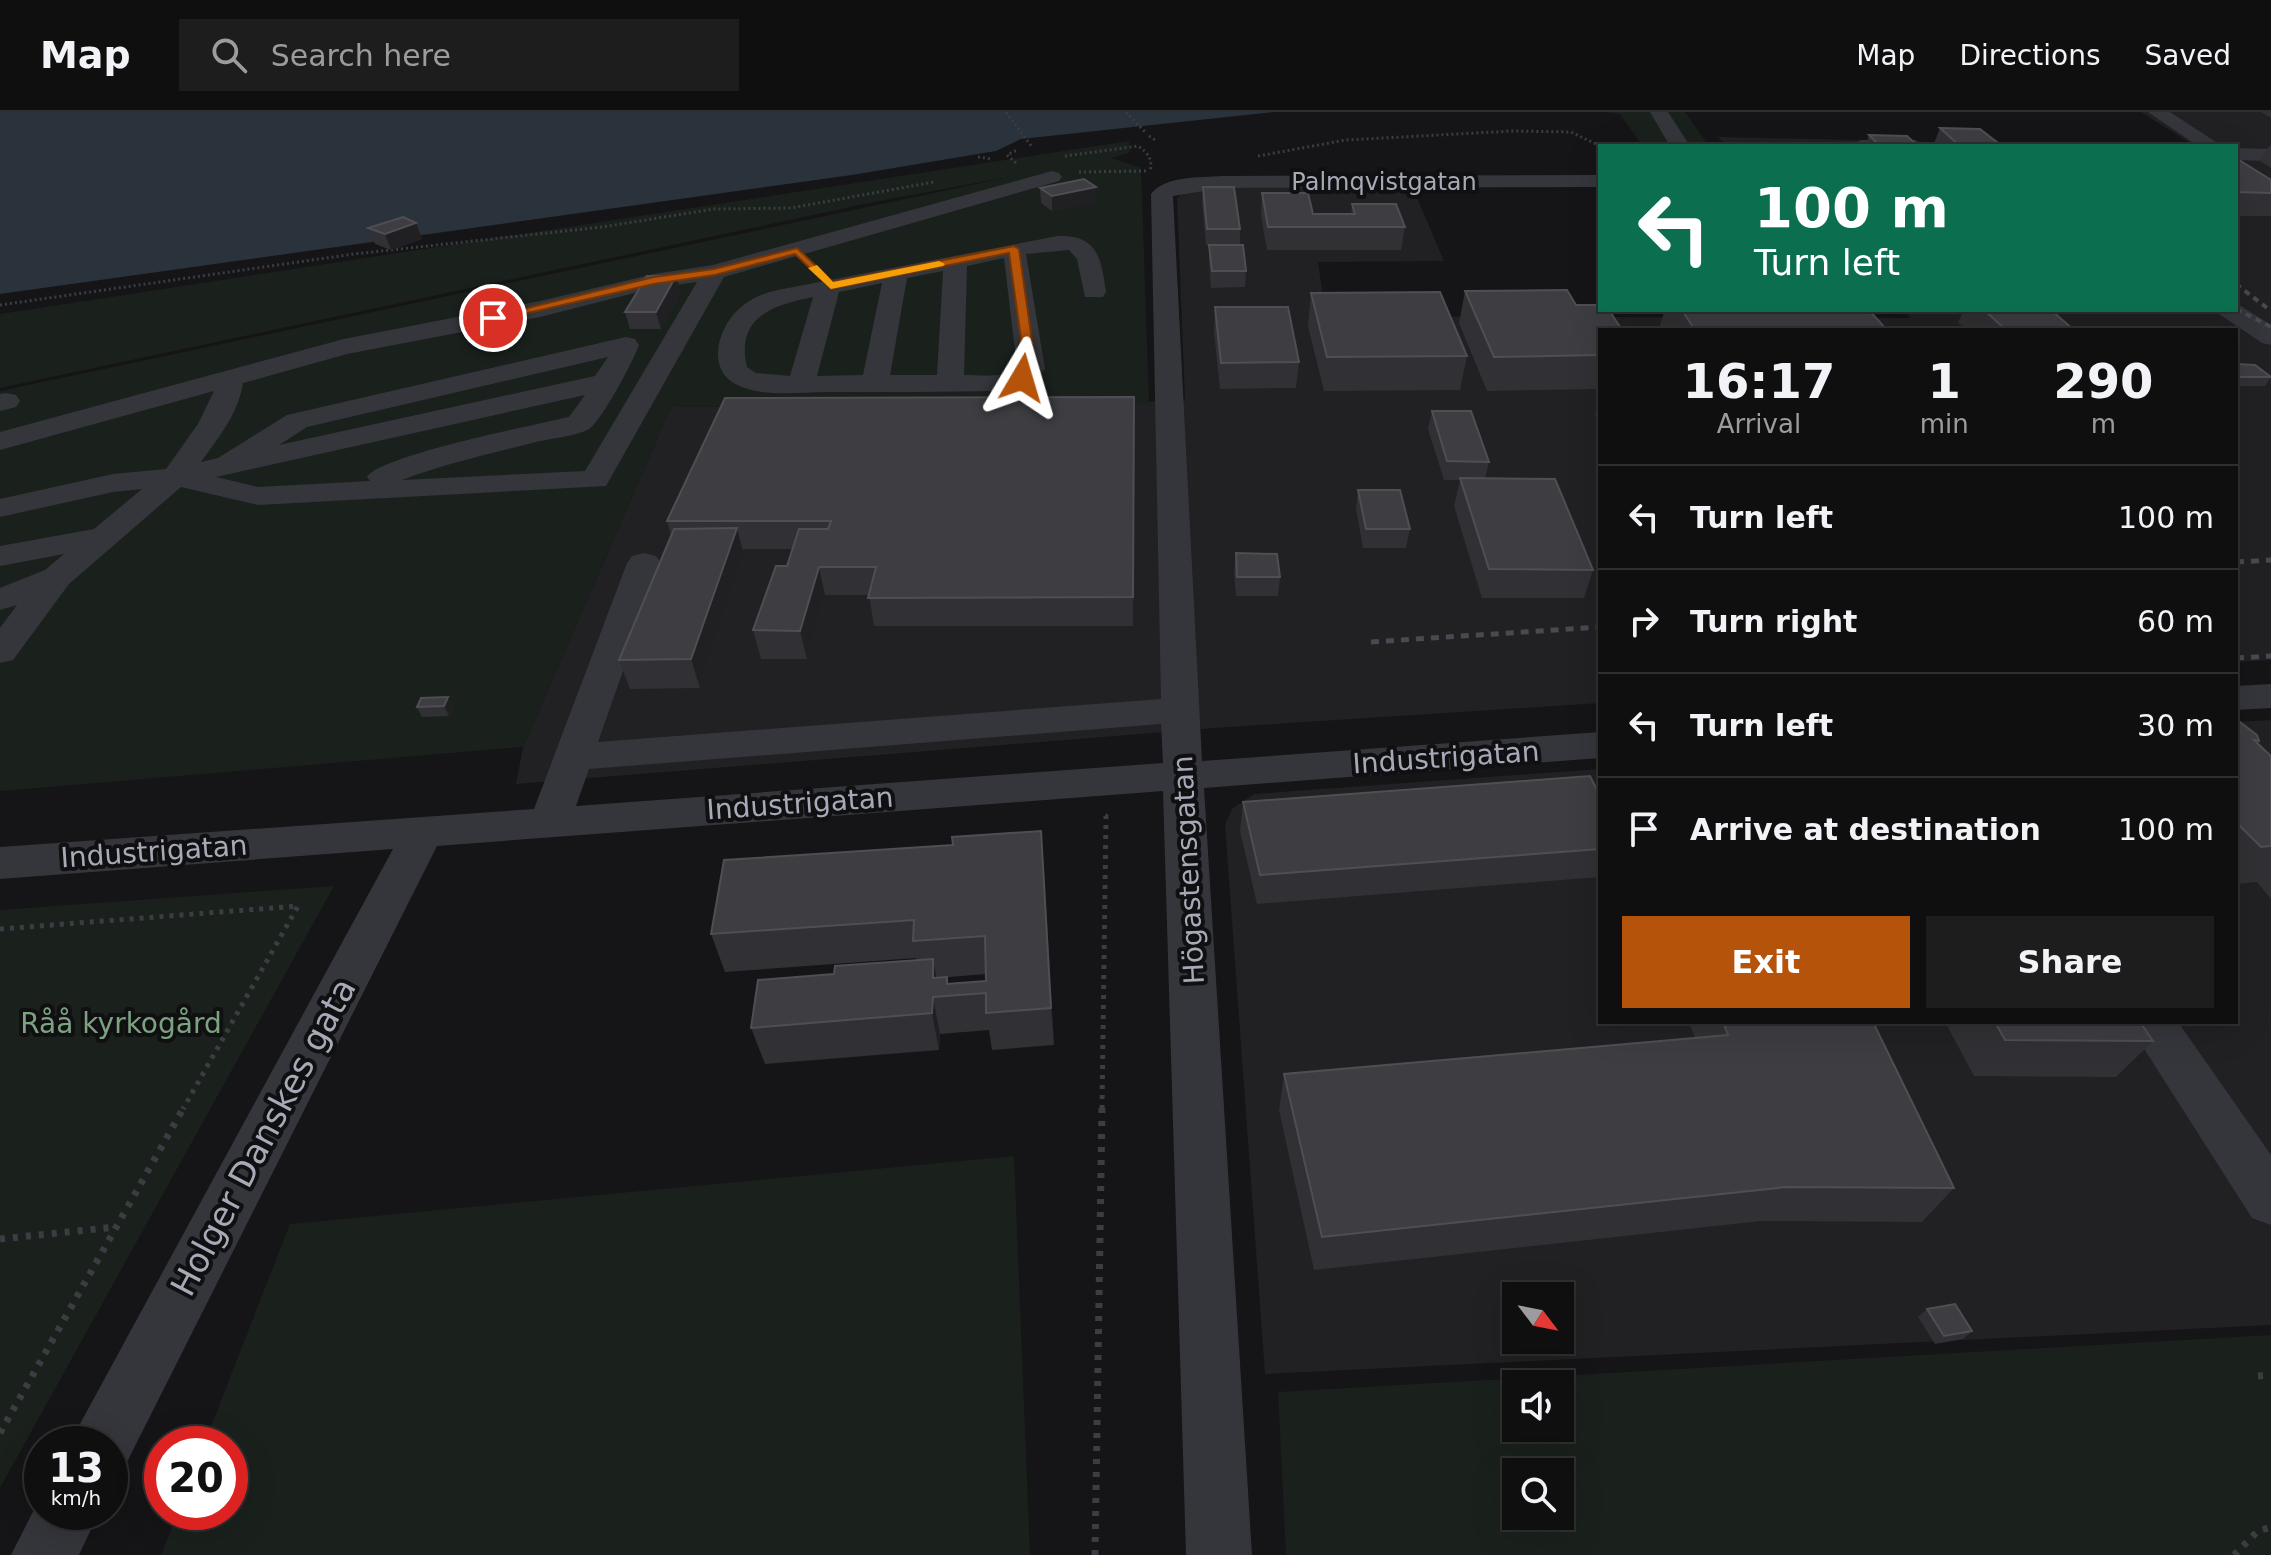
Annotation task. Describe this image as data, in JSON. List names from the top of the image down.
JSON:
{
  "streets": {
    "street": [
      "Palmqvistgatan",
      "Industrigatan",
      "Högastensgatan",
      "Holger Danskes gata"
    ]
  },
  "crossings": [
    ["Palmqvistgatan", "Högastensgatan"],
    ["Industrigatan", "Högastensgatan"],
    ["Industrigatan", "Holger Danskes gata"]
  ],
  "parks": ["Råå kyrkogård"],
  "north": "bottom right",
  "page": {
    "header": "Map",
    "search": "Search here",
    "nav": ["Map", "Directions", "Saved"],
    "turn": ["100 m", "Turn left"],
    "eta": [
      "16:17",
      "Arrival",
      "1",
      "min",
      "290",
      "m"
    ],
    "list": [
      {
        "name": "Turn left",
        "value": "100 m"
      },
      {
        "name": "Turn right",
        "value": "60 m"
      },
      {
        "name": "Turn left",
        "value": "30 m"
      },
      {
        "name": "Arrive at destination",
        "value": "100 m"
      }
    ],
    "buttons": ["Exit", "Share"],
    "speed": "13 km/h",
    "limit": "20"
  }
}
